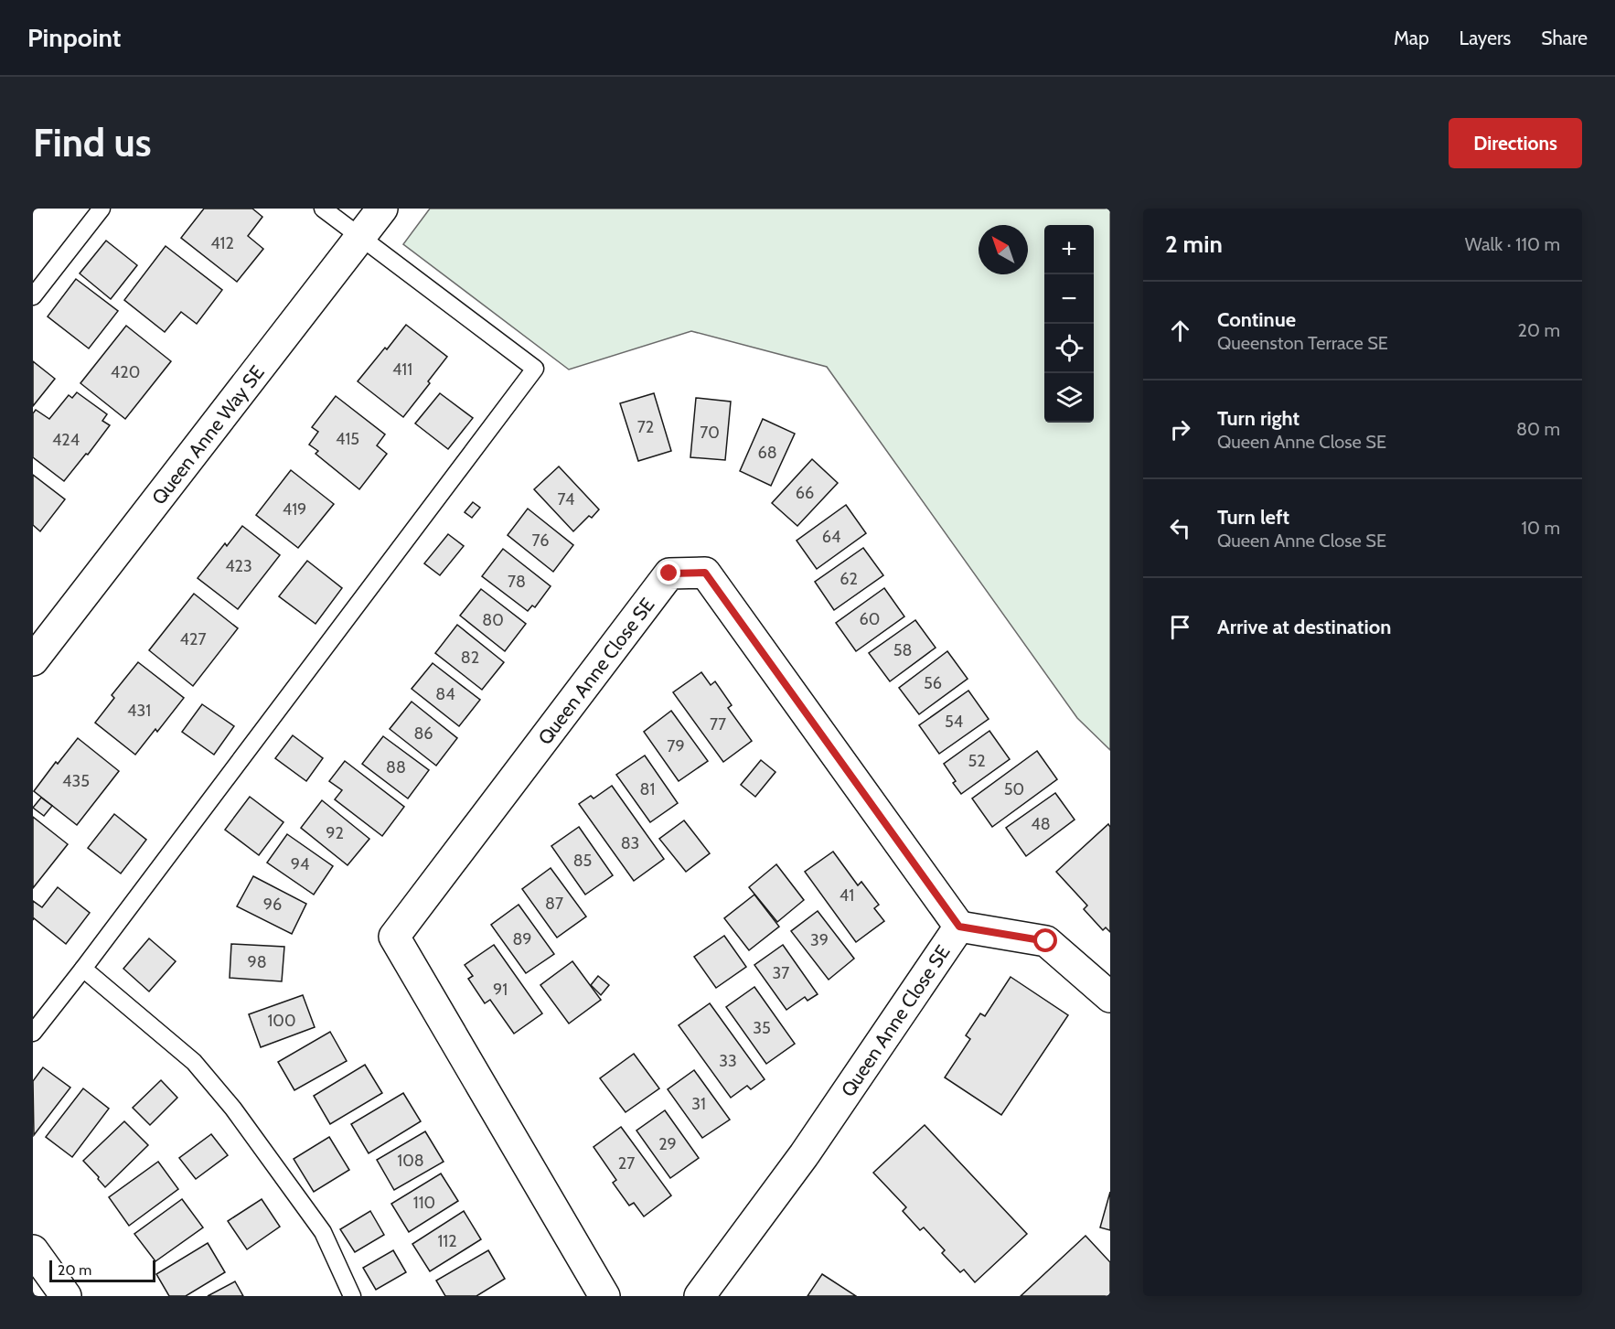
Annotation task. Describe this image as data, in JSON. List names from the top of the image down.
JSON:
{
  "streets": {
    "street": ["Queen Anne Way SE", "Queen Anne Close SE"]
  },
  "house_numbers": [
    "412",
    "411",
    "420",
    "72",
    "70",
    "415",
    "424",
    "68",
    "66",
    "74",
    "419",
    "64",
    "76",
    "423",
    "62",
    "78",
    "60",
    "80",
    "427",
    "58",
    "82",
    "56",
    "84",
    "431",
    "54",
    "77",
    "86",
    "79",
    "52",
    "88",
    "435",
    "81",
    "50",
    "48",
    "92",
    "83",
    "85",
    "94",
    "41",
    "87",
    "96",
    "89",
    "39",
    "98",
    "37",
    "91",
    "100",
    "35",
    "33",
    "31",
    "29",
    "108",
    "27",
    "110",
    "112"
  ],
  "scale_bar": "20 m",
  "north": "top left",
  "page": {
    "header": "Pinpoint",
    "nav": ["Map", "Layers", "Share"],
    "buttons": "Directions",
    "title": "Find us",
    "heading": ["2 min", "Walk · 110 m"],
    "map_buttons": ["+", "−"],
    "list": [
      ["Continue", "Queenston Terrace SE", "20 m"],
      ["Turn right", "Queen Anne Close SE", "80 m"],
      ["Turn left", "Queen Anne Close SE", "10 m"],
      "Arrive at destination"
    ],
    "scale": "20 m"
  }
}
